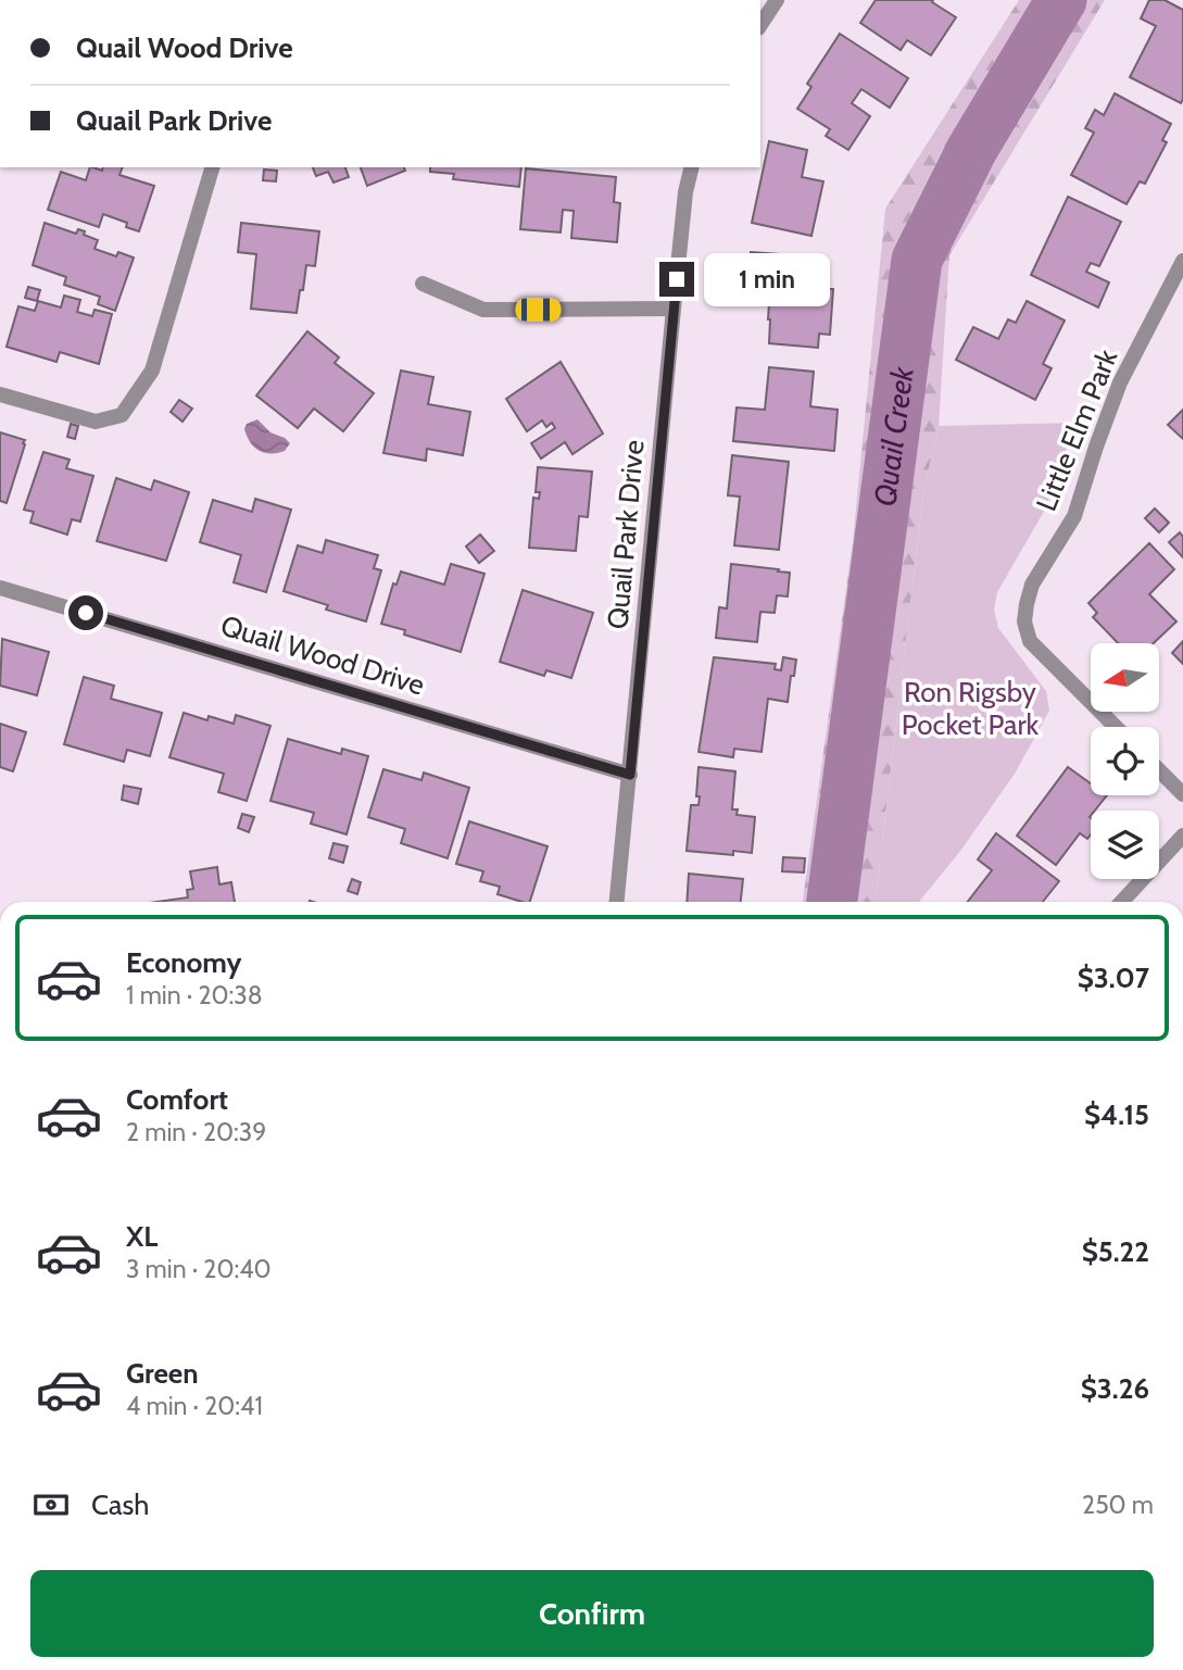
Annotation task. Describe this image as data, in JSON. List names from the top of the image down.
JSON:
{
  "streets": {
    "street": ["Little Elm Park", "Quail Park Drive", "Quail Wood Drive"]
  },
  "crossings": [
    ["Quail Park Drive", "Quail Wood Drive"]
  ],
  "water": ["Quail Creek"],
  "parks": ["Ron Rigsby Pocket Park"],
  "north": "left",
  "page": {
    "banner": ["Quail Wood Drive", "Quail Park Drive"],
    "bubble": "1 min",
    "list": [
      {
        "name": "Economy",
        "note": "1 min · 20:38",
        "value": "$3.07"
      },
      {
        "name": "Comfort",
        "note": "2 min · 20:39",
        "value": "$4.15"
      },
      {
        "name": "XL",
        "note": "3 min · 20:40",
        "value": "$5.22"
      },
      {
        "name": "Green",
        "note": "4 min · 20:41",
        "value": "$3.26"
      }
    ],
    "pay": ["Cash", "250 m"],
    "buttons": "Confirm"
  }
}
